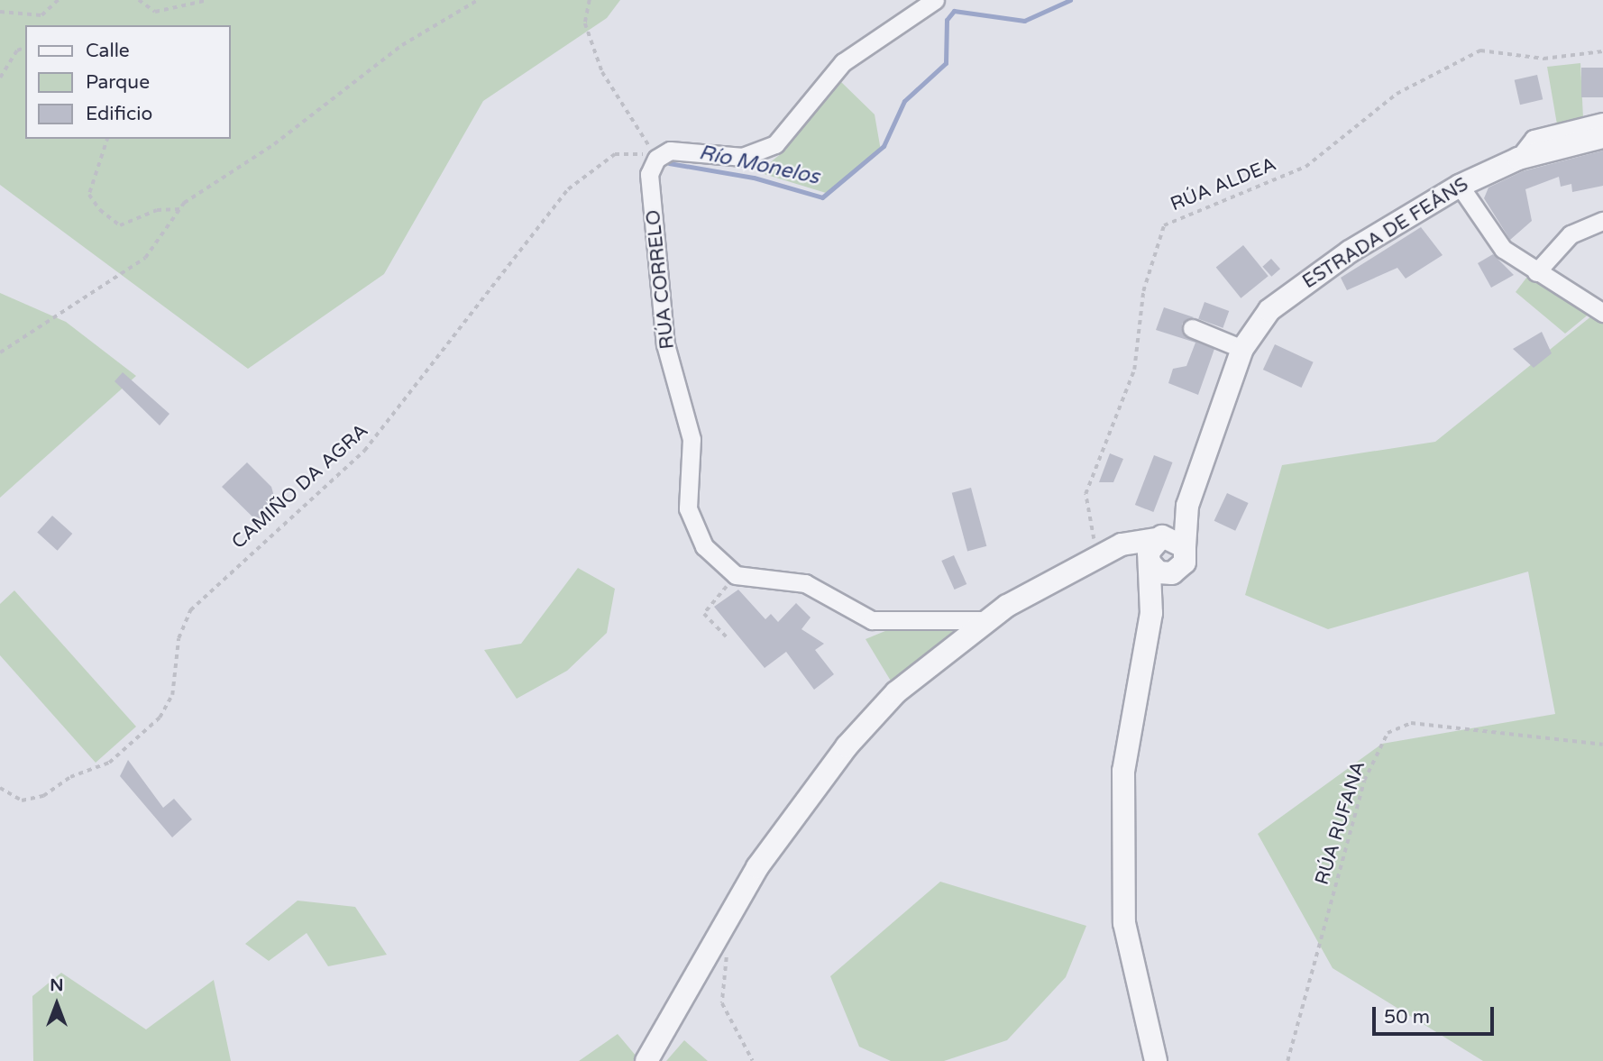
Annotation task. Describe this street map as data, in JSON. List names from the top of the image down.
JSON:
{
  "streets": {
    "street": ["ESTRADA DE FEÁNS", "RÚA CORRELO"],
    "path": ["RÚA ALDEA", "CAMIÑO DA AGRA", "RÚA RUFANA"]
  },
  "crossings": [
    ["RÚA CORRELO", "CAMIÑO DA AGRA"]
  ],
  "water": ["Río Monelos"],
  "legend": ["Calle", "Parque", "Edificio"],
  "scale_bar": "50 m",
  "north": "top"
}
